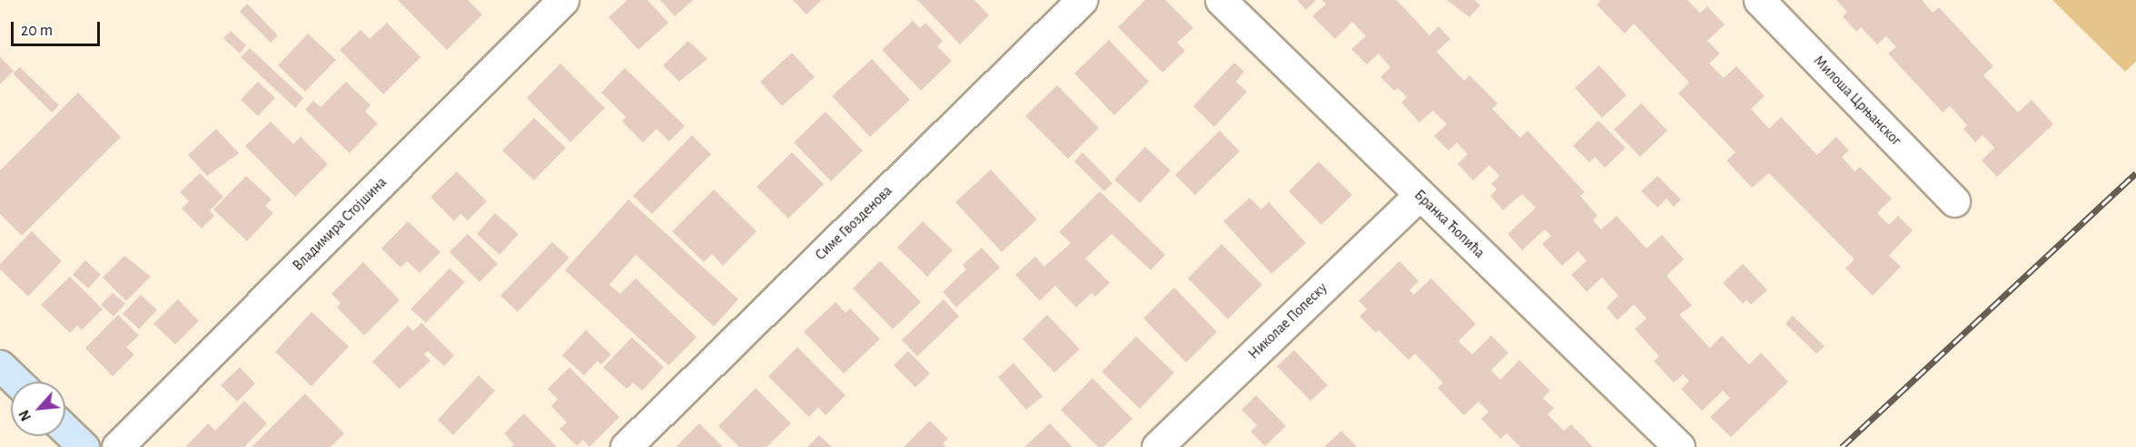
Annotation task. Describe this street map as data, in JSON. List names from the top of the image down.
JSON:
{
  "streets": {
    "street": [
      "Милоша Црњанског",
      "Симе Гвозденова",
      "Владимира Стојшина",
      "Бранка Ћопића",
      "Николае Попеску"
    ]
  },
  "crossings": [
    ["Бранка Ћопића", "Николае Попеску"]
  ],
  "scale_bar": "20 m",
  "north": "bottom left"
}
